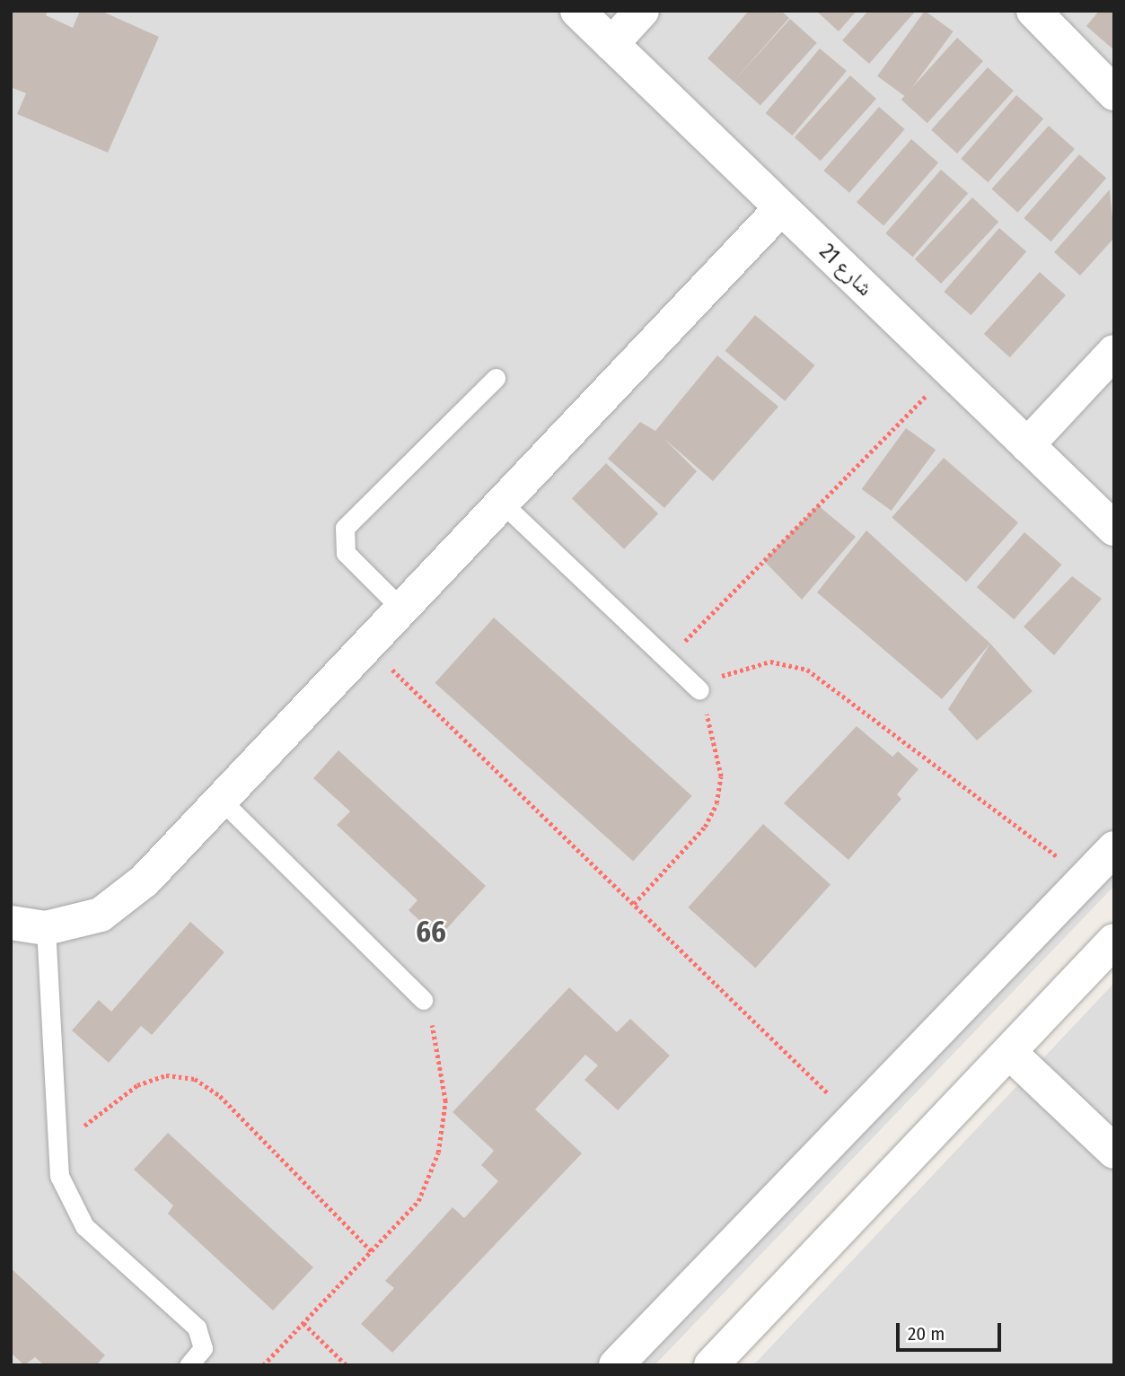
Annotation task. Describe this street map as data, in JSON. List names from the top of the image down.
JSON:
{
  "streets": {
    "street": ["شارع 21"]
  },
  "districts": ["66"],
  "scale_bar": "20 m"
}
